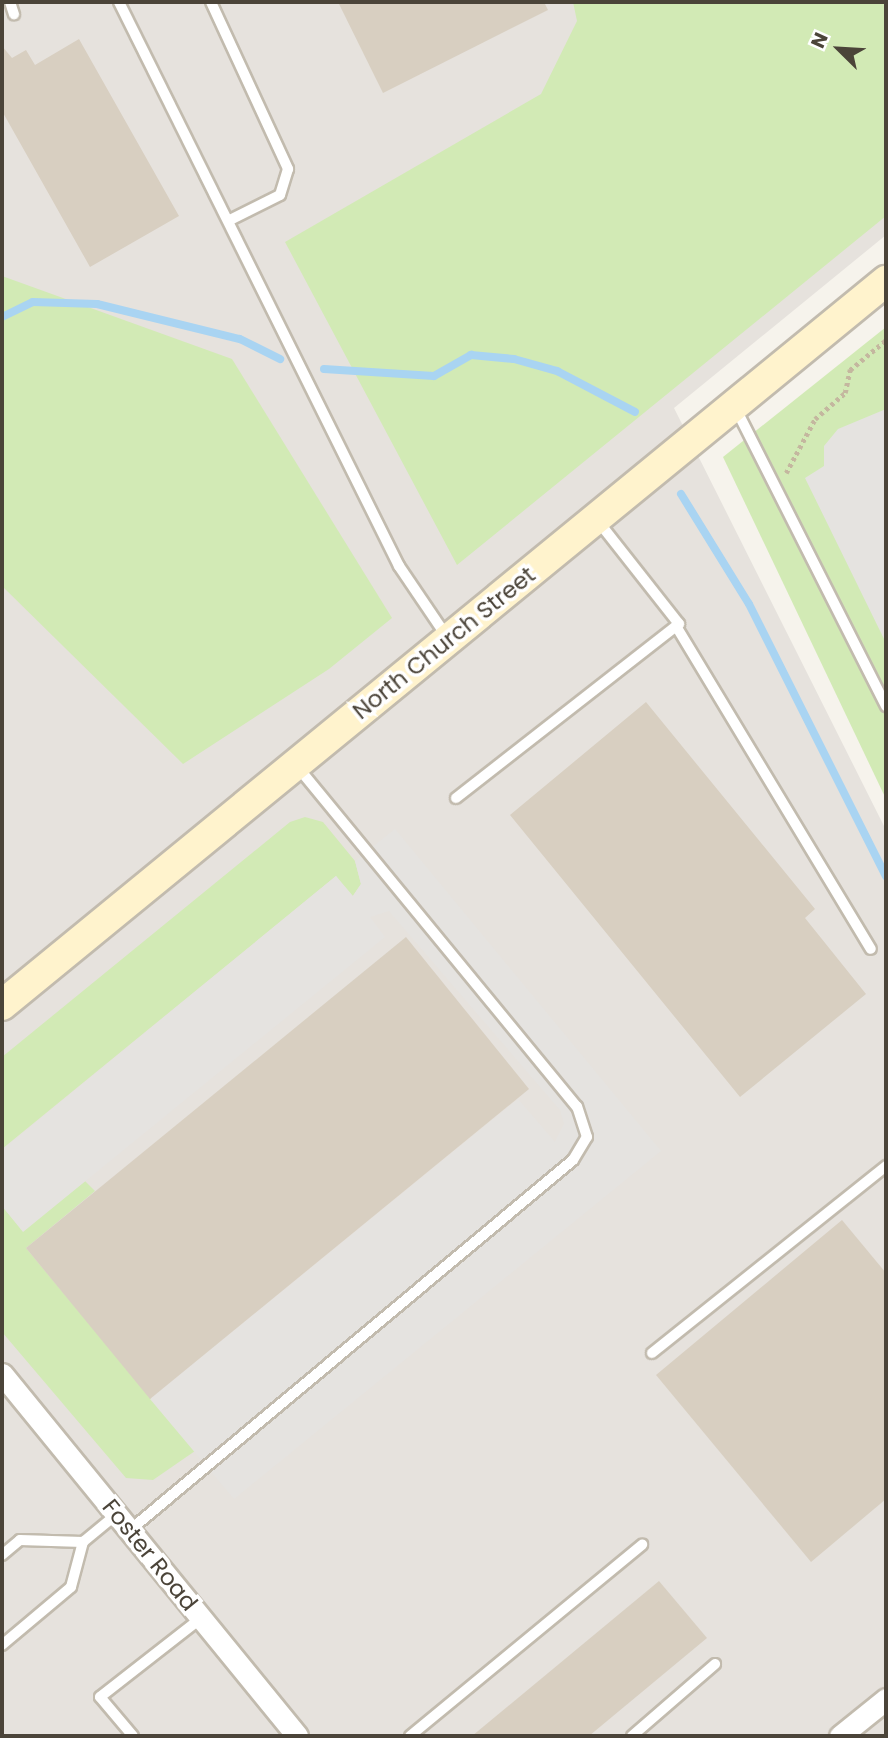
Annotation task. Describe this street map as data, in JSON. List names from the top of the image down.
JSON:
{
  "streets": {
    "main road": ["North Church Street"],
    "street": ["Foster Road"]
  },
  "north": "top left"
}
